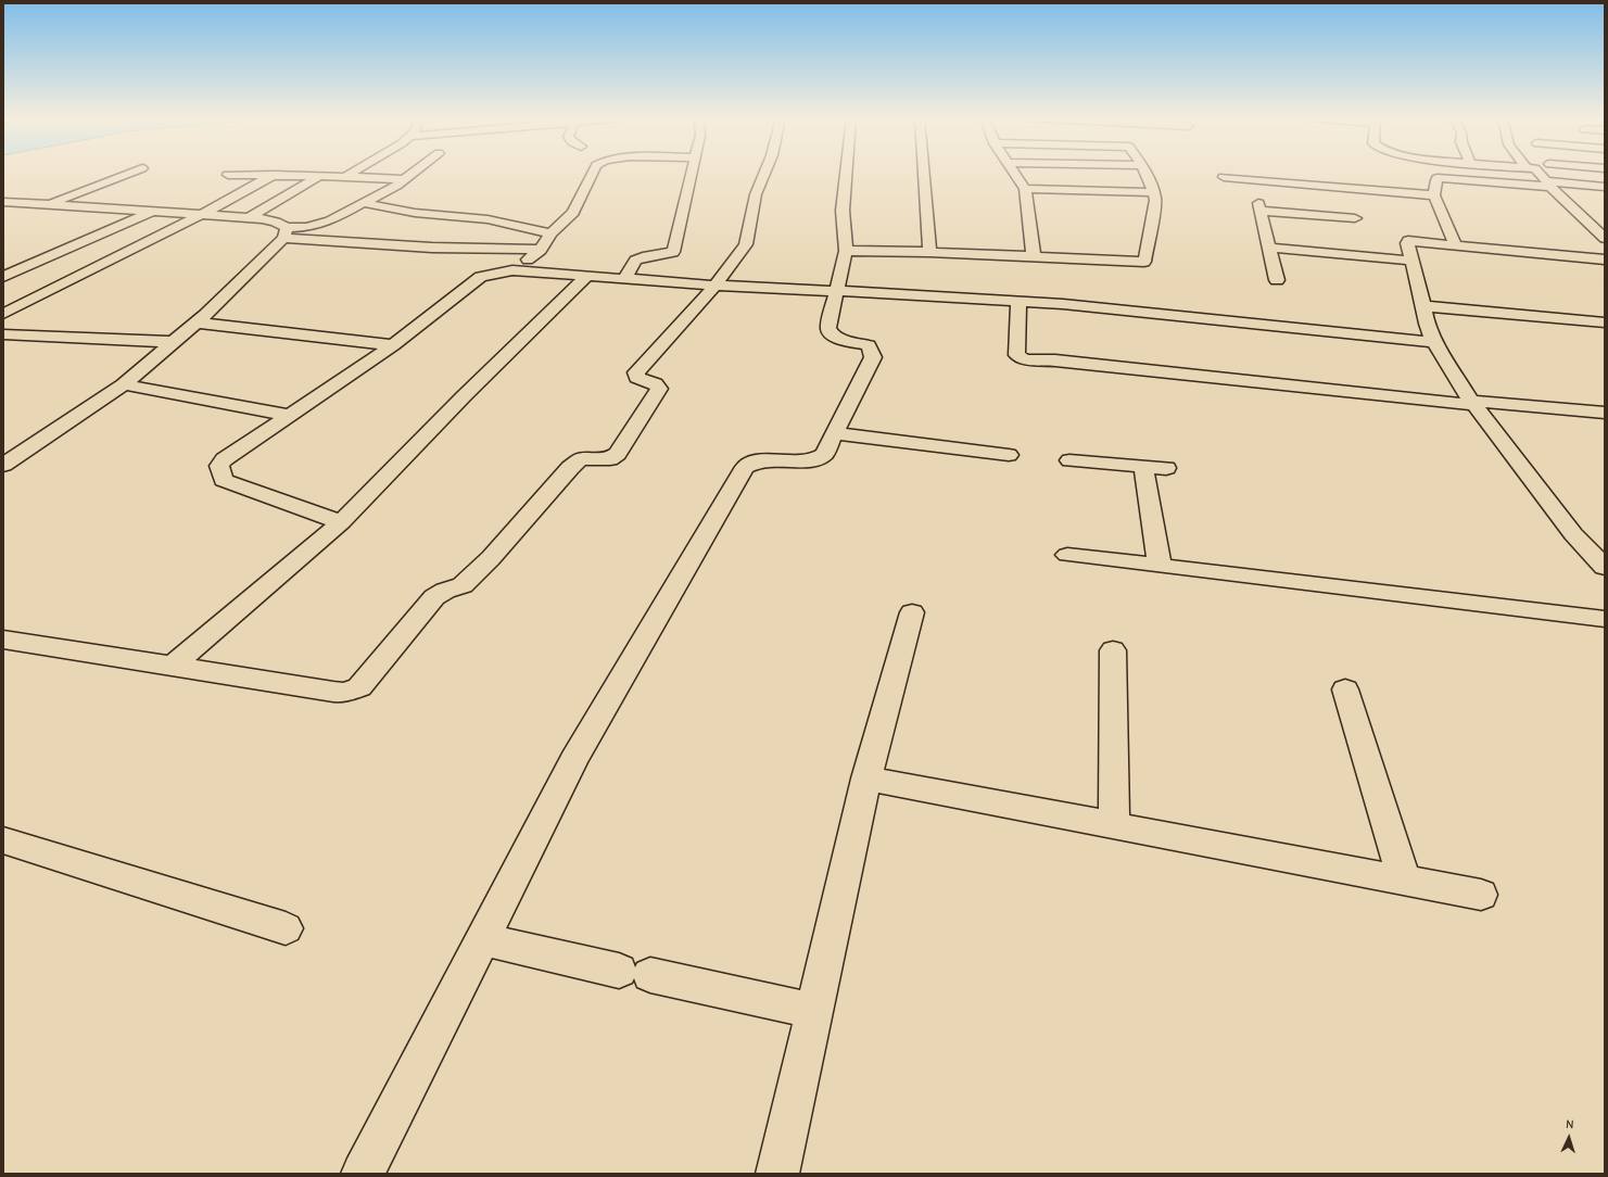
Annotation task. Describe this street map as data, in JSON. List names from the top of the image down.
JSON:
{
  "north": "top"
}
